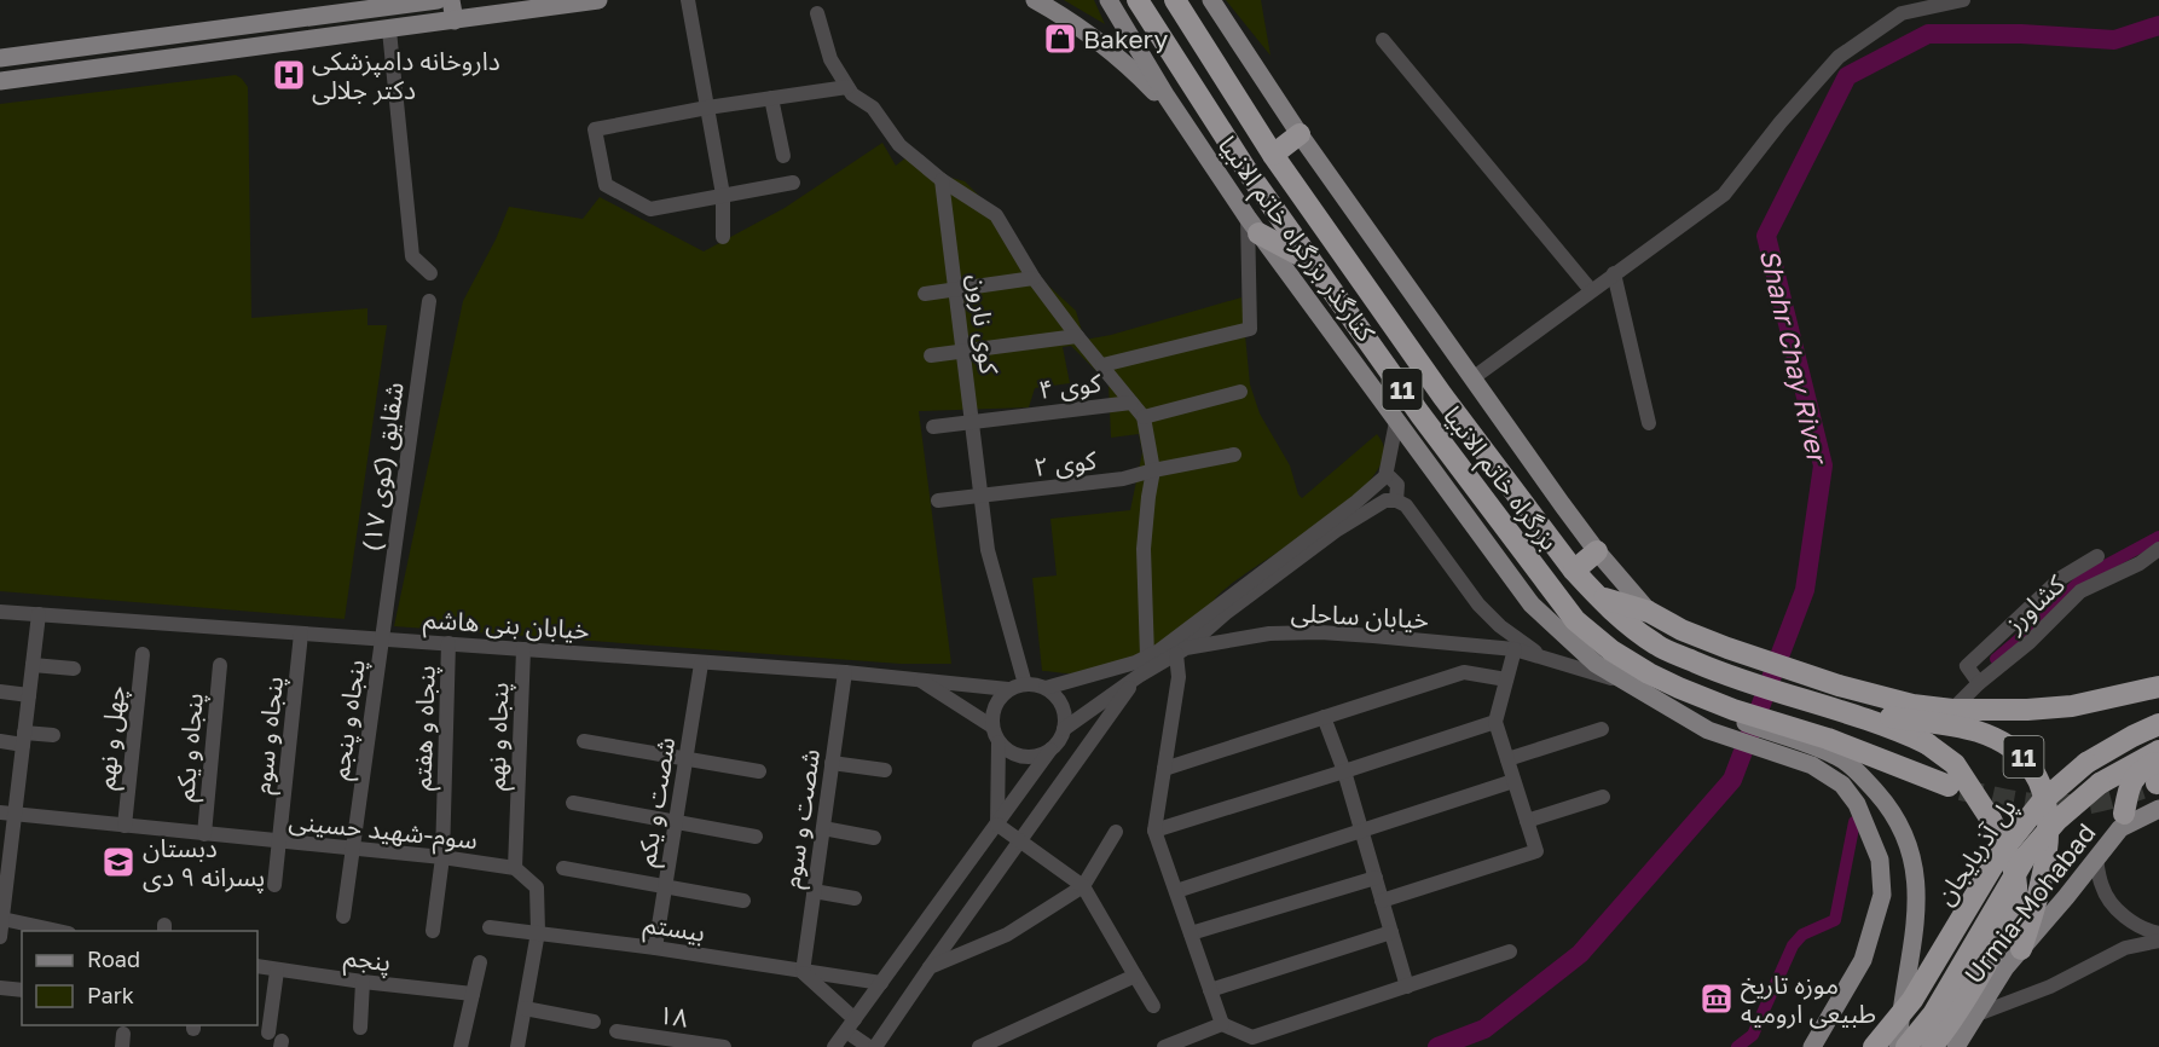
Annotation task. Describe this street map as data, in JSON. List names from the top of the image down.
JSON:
{
  "streets": {
    "highway": ["11", "بزرگراه خاتم الانبیا", "پل آذربایجان"],
    "main road": ["کنارگذر بزرگراه خاتم الانبیا", "Urmia-Mohabad"],
    "street": [
      "کوی نارون",
      "کوی ۴",
      "کوی ۲",
      "شقایق (کوی ۱۷)",
      "کشاورز",
      "خیابان ساحلی",
      "خیابان بنی هاشم",
      "پنجاه و پنجم",
      "پنجاه و هفتم",
      "پنجاه و سوم",
      "پنجاه و نهم",
      "چهل و نهم",
      "پنجاه و یکم",
      "شصت و یکم",
      "شصت و سوم",
      "سوم-شهید حسینی",
      "بیستم",
      "پنجم",
      "۱۸"
    ]
  },
  "crossings": [
    ["کنارگذر بزرگراه خاتم الانبیا", "خیابان ساحلی"],
    ["کوی نارون", "کوی ۴"],
    ["کوی نارون", "کوی ۲"],
    ["کوی نارون", "خیابان ساحلی"],
    ["کوی نارون", "خیابان بنی هاشم"],
    ["11", "بزرگراه خاتم الانبیا"],
    ["11", "کشاورز"],
    ["11", "Urmia-Mohabad"],
    ["شقایق (کوی ۱۷)", "خیابان بنی هاشم"],
    ["شقایق (کوی ۱۷)", "پنجاه و پنجم"],
    ["خیابان ساحلی", "خیابان بنی هاشم"],
    ["خیابان بنی هاشم", "پنجاه و پنجم"],
    ["خیابان بنی هاشم", "پنجاه و هفتم"],
    ["خیابان بنی هاشم", "پنجاه و سوم"],
    ["خیابان بنی هاشم", "پنجاه و نهم"],
    ["خیابان بنی هاشم", "شصت و یکم"],
    ["خیابان بنی هاشم", "شصت و سوم"],
    ["پنجاه و پنجم", "سوم-شهید حسینی"],
    ["پنجاه و هفتم", "سوم-شهید حسینی"],
    ["پنجاه و سوم", "سوم-شهید حسینی"],
    ["پنجاه و نهم", "سوم-شهید حسینی"],
    ["چهل و نهم", "سوم-شهید حسینی"],
    ["پنجاه و یکم", "سوم-شهید حسینی"],
    ["شصت و یکم", "بیستم"],
    ["شصت و سوم", "بیستم"]
  ],
  "water": ["Shahr Chay River"],
  "places": {
    "shop": ["Bakery"],
    "hospital": ["داروخانه دامپزشکی دکتر جلالی"],
    "school or university": ["دبستان پسرانه ۹ دی"],
    "museum": ["موزه تاریخ طبیعی ارومیه"]
  },
  "legend": ["Road", "Park"]
}
